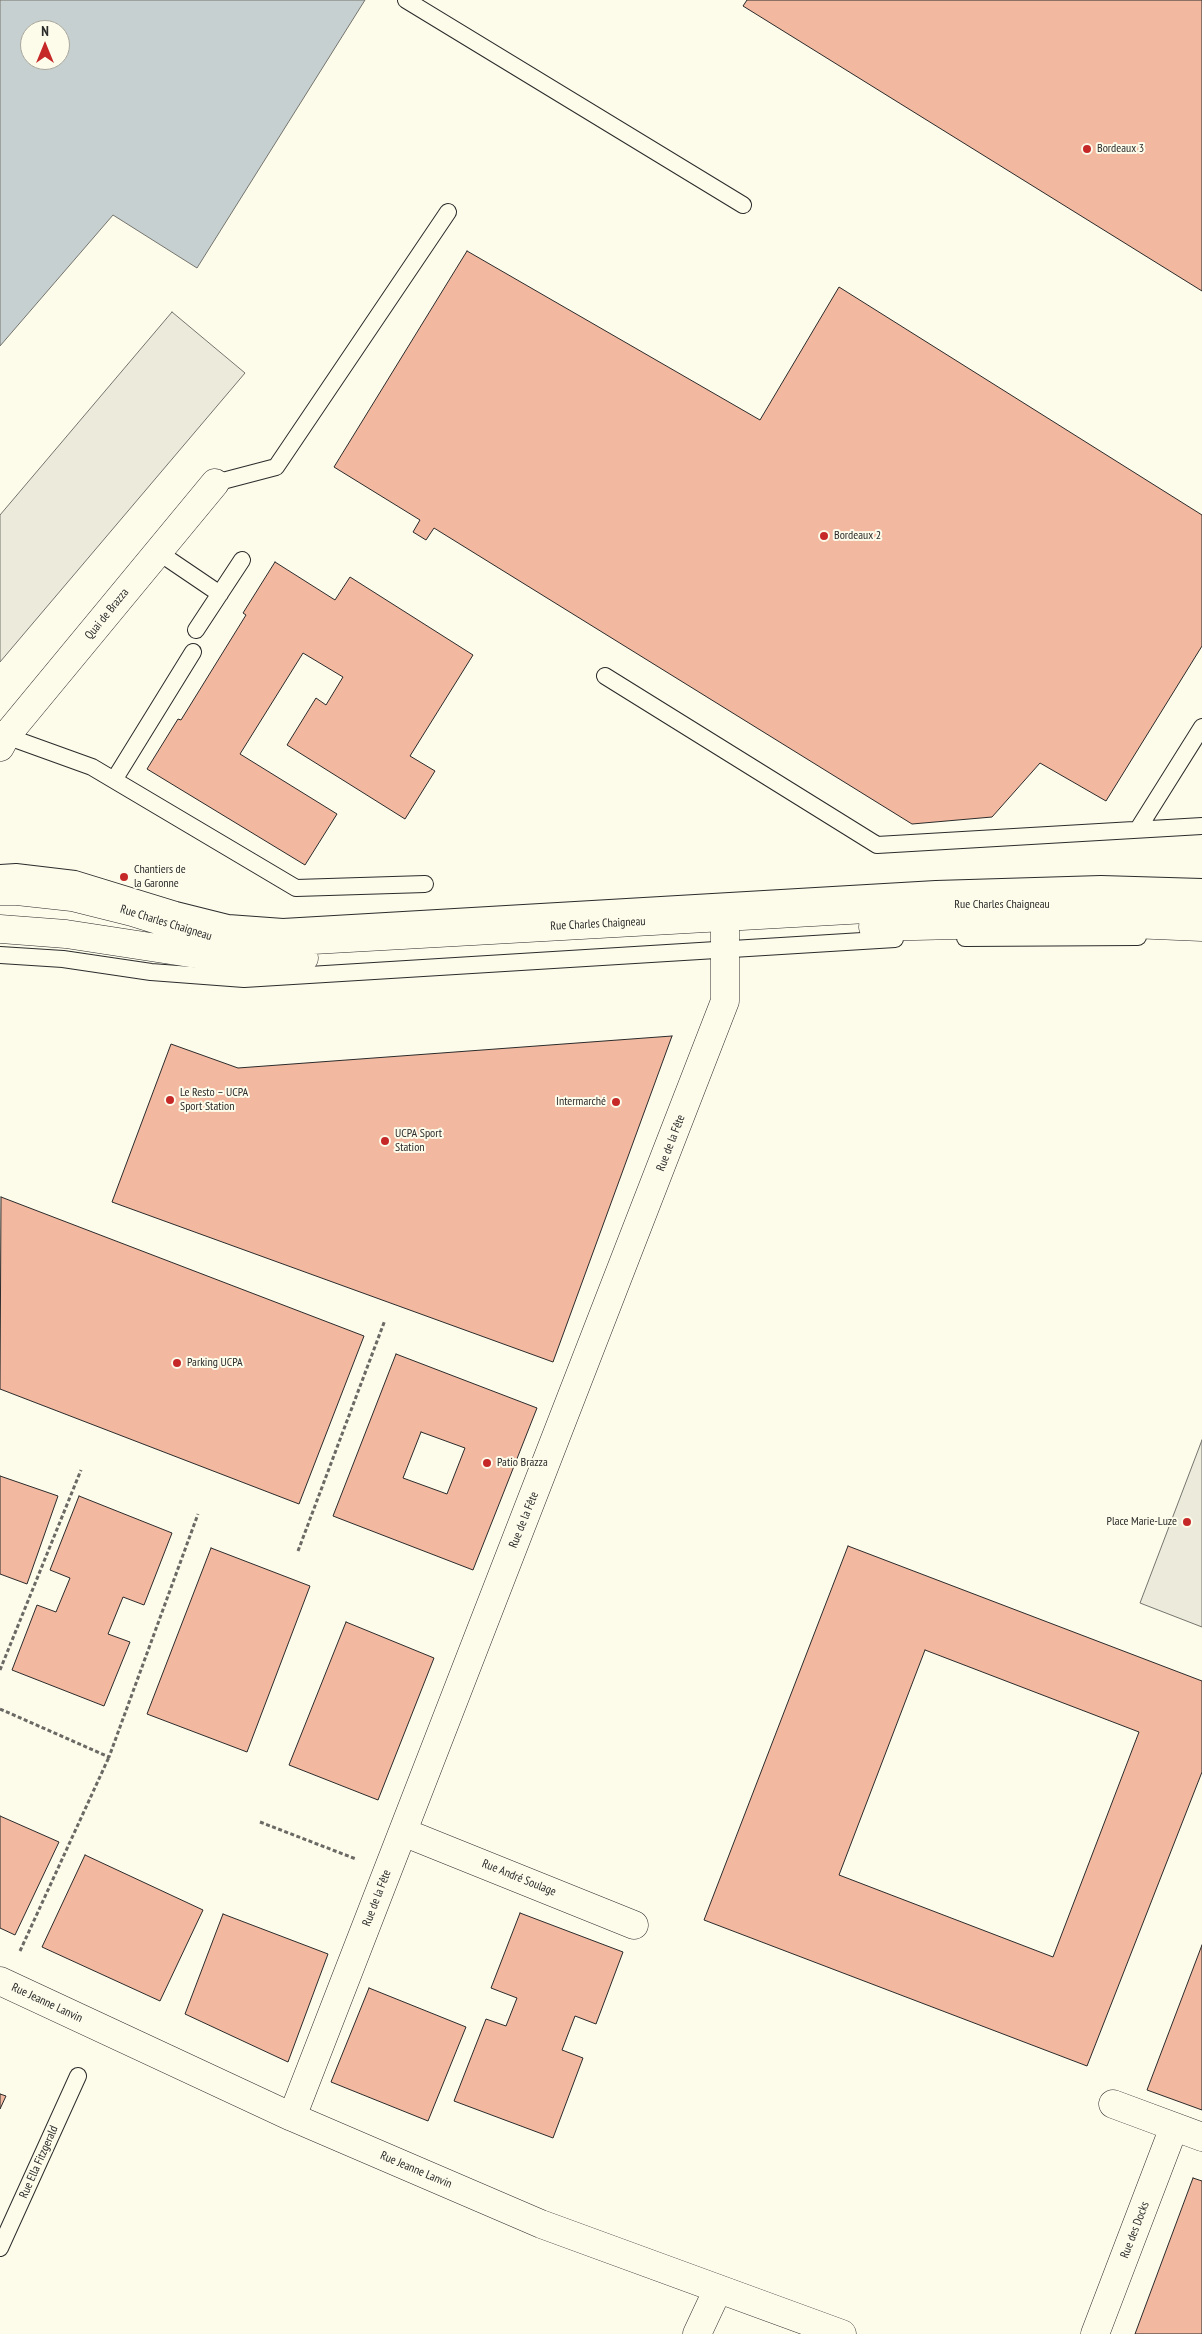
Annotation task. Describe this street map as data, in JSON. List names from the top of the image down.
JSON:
{
  "streets": {
    "street": [
      "Quai de Brazza",
      "Rue Charles Chaigneau",
      "Rue de la Fête",
      "Rue André Soulage",
      "Rue Jeanne Lanvin",
      "Rue des Docks"
    ],
    "lane": ["Rue Ella Fitzgerald"]
  },
  "crossings": [
    ["Rue Charles Chaigneau", "Rue de la Fête"],
    ["Rue de la Fête", "Rue André Soulage"],
    ["Rue de la Fête", "Rue Jeanne Lanvin"]
  ],
  "places": [
    "Bordeaux 3",
    "Bordeaux 2",
    "Chantiers de la Garonne",
    "Le Resto – UCPA Sport Station",
    "Intermarché",
    "UCPA Sport Station",
    "Parking UCPA",
    "Patio Brazza",
    "Place Marie-Luze"
  ],
  "north": "top"
}
